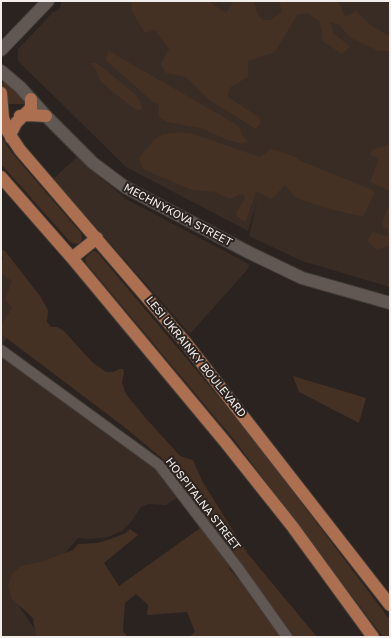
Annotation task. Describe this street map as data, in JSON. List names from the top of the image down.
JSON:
{
  "streets": {
    "main road": ["LESI UKRAINKY BOULEVARD"],
    "street": ["MECHNYKOVA STREET", "HOSPITALNA STREET"]
  }
}
